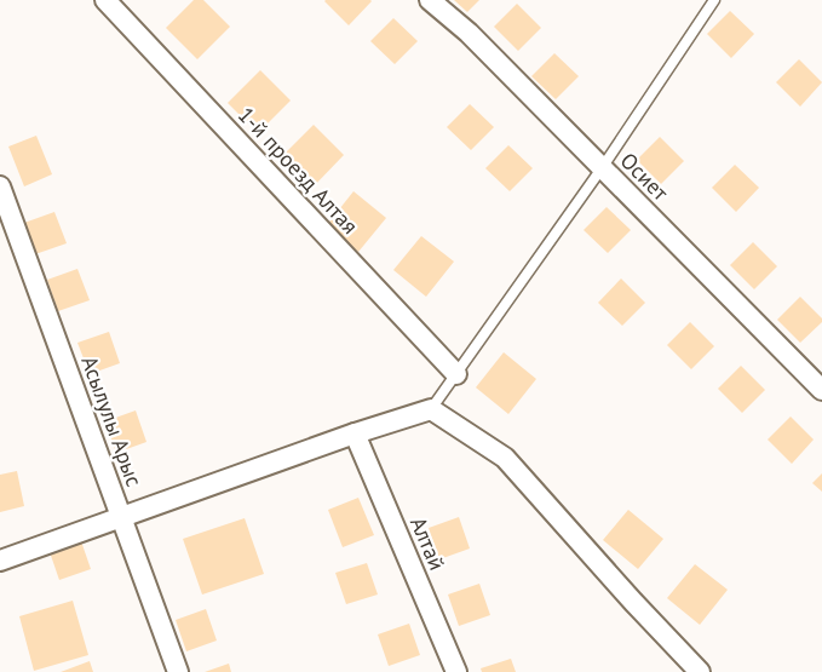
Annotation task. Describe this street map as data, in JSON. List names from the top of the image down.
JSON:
{
  "streets": {
    "street": [
      "1-й проезд Алтая",
      "Осиет",
      "Асылулы Арыс",
      "Алтай"
    ]
  }
}
